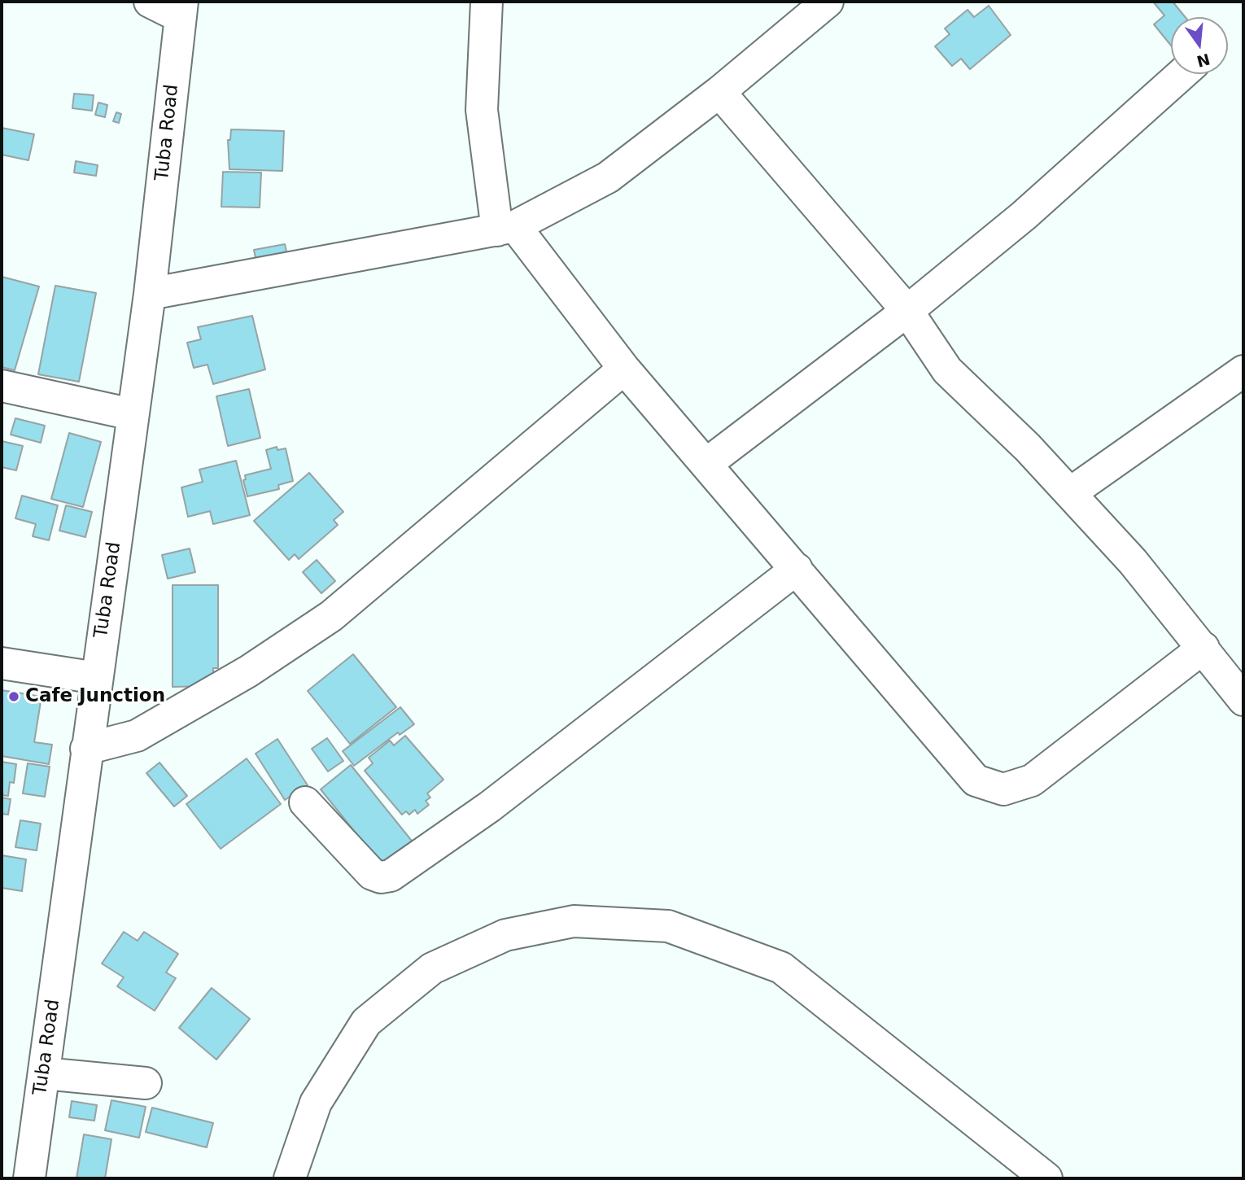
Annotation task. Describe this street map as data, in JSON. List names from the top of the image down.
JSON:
{
  "streets": {
    "street": ["Tuba Road"]
  },
  "places": ["Cafe Junction"],
  "north": "bottom"
}
